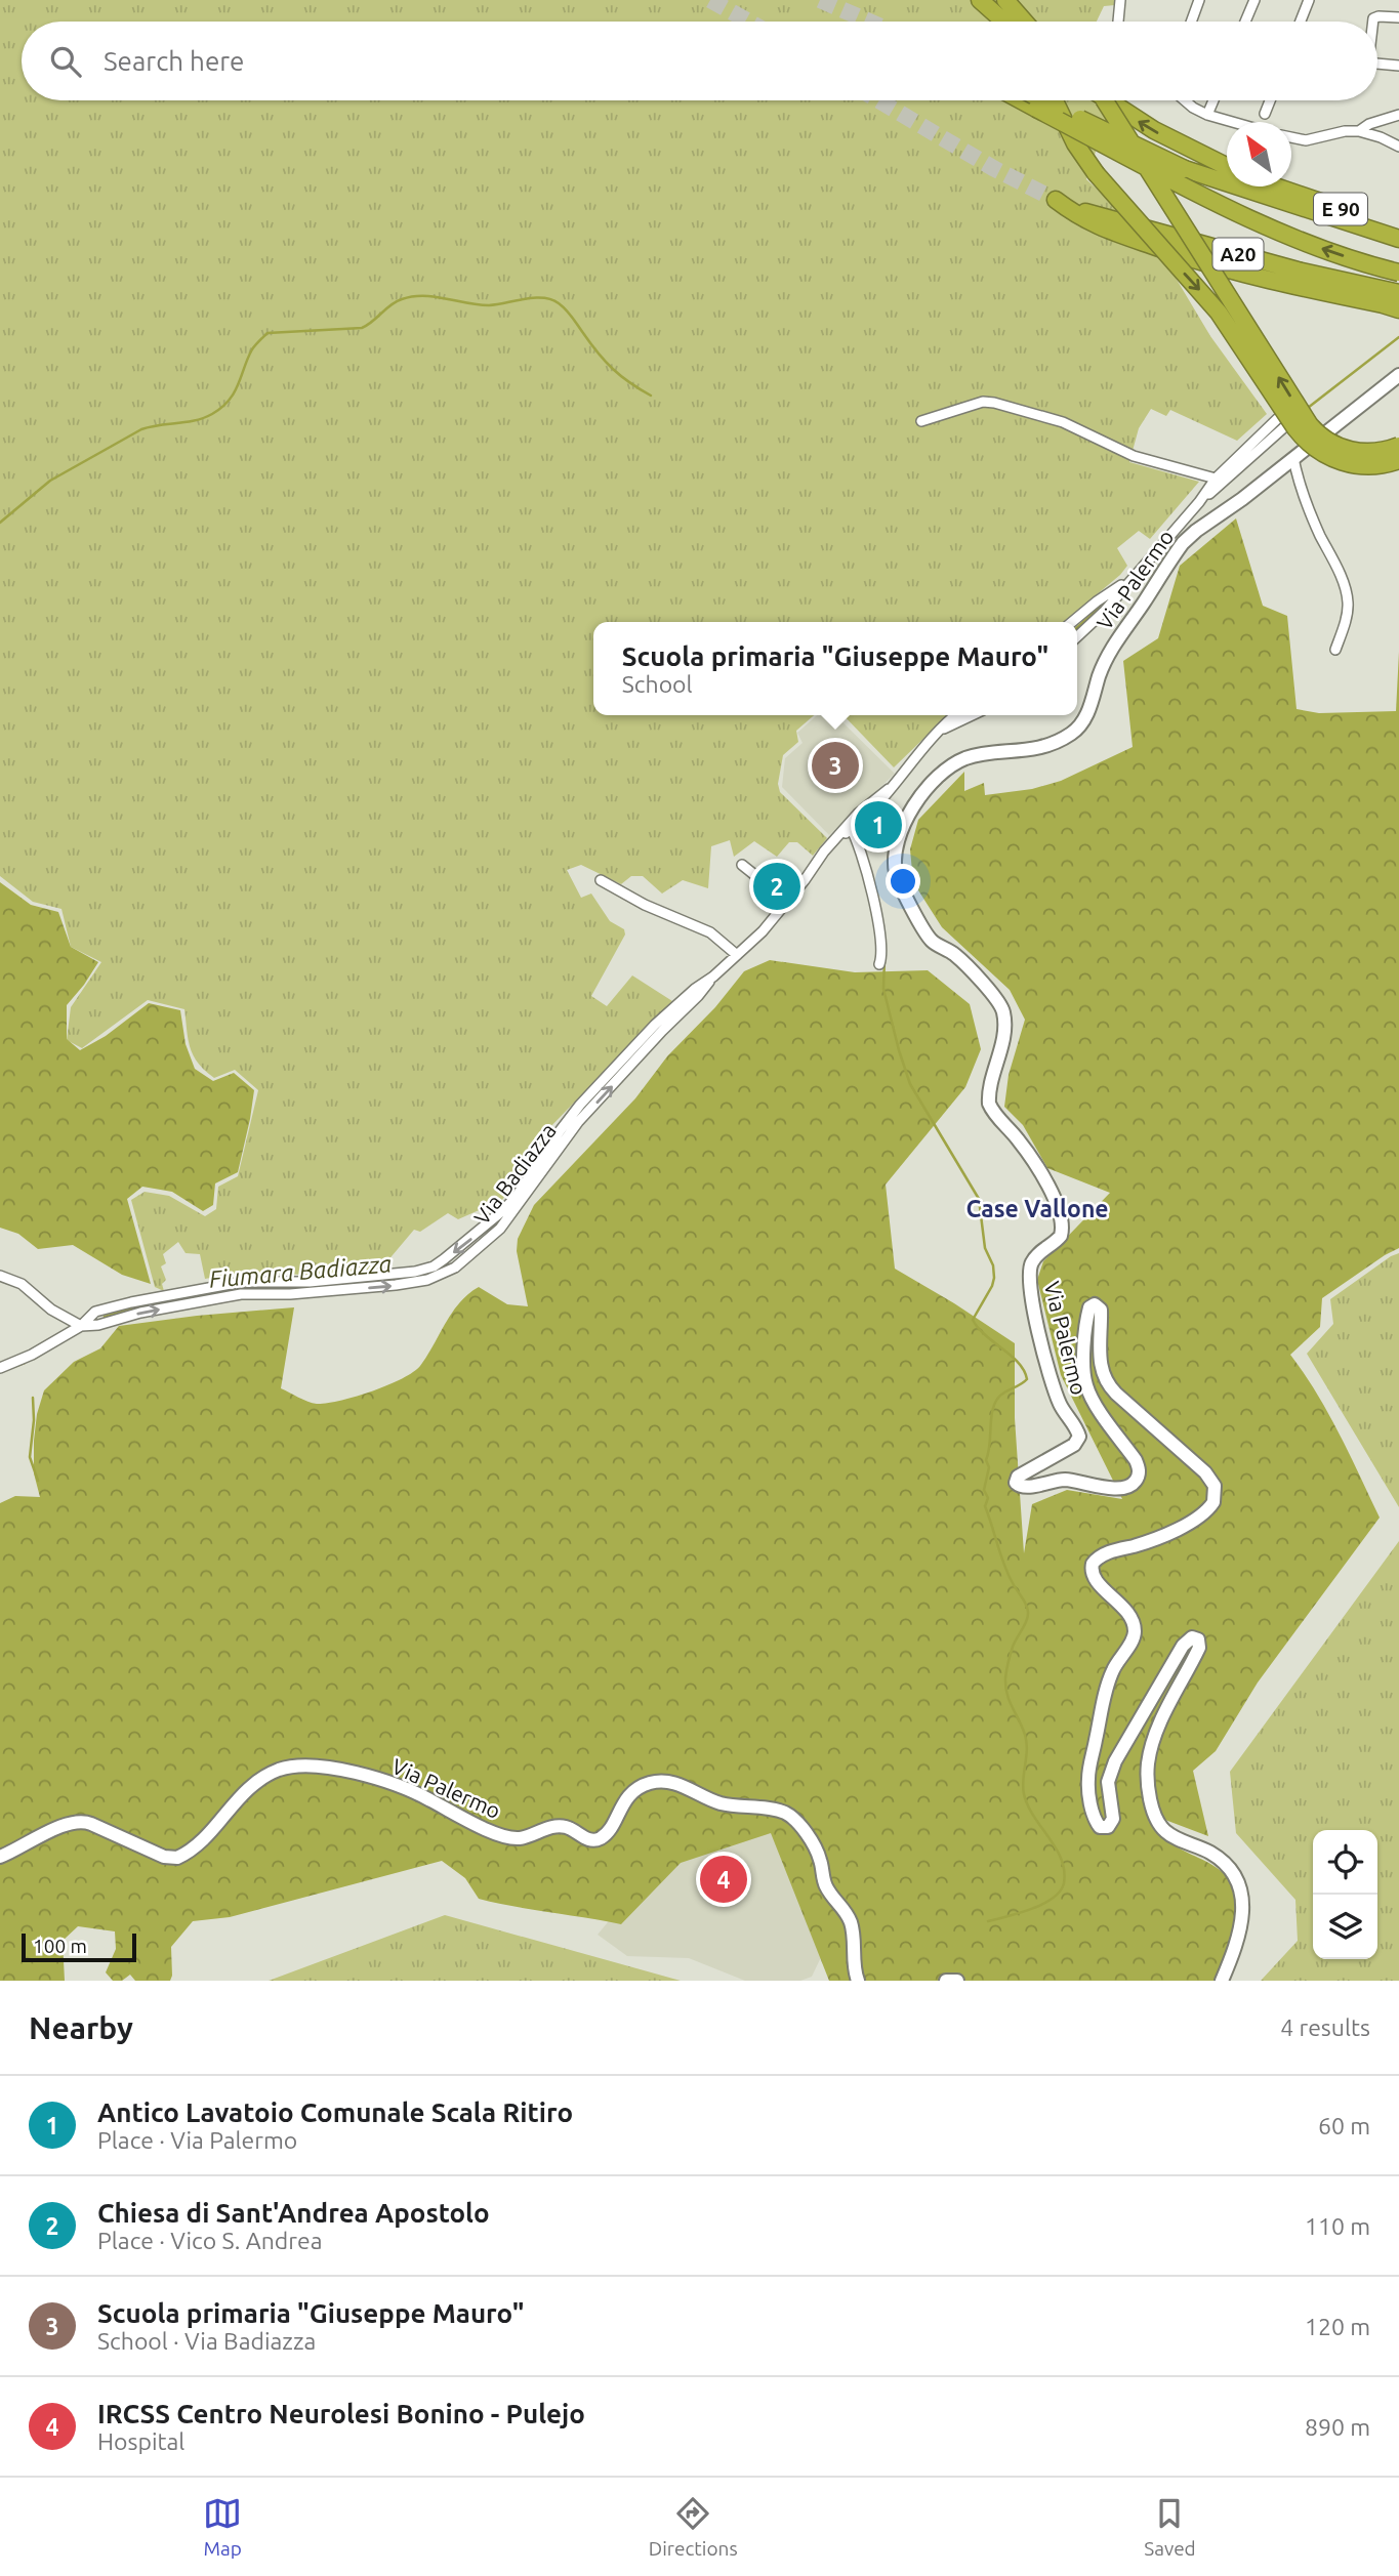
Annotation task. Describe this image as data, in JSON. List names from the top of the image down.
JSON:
{
  "streets": {
    "highway": ["E 90", "A20"],
    "main road": ["Via Palermo"],
    "street": ["Via Badiazza"]
  },
  "districts": ["Case Vallone"],
  "water": ["Fiumara Badiazza"],
  "scale_bar": "100 m",
  "north": "top left",
  "page": {
    "search": "Search here",
    "popup": ["Scuola primaria \"Giuseppe Mauro\"", "School"],
    "pins": [
      "3",
      "1",
      "2",
      "4"
    ],
    "scale": "100 m",
    "heading": ["Nearby", "4 results"],
    "list": [
      {
        "mark": "1",
        "name": "Antico Lavatoio Comunale Scala Ritiro",
        "note": "Place · Via Palermo",
        "value": "60 m"
      },
      {
        "mark": "2",
        "name": "Chiesa di Sant'Andrea Apostolo",
        "note": "Place · Vico S. Andrea",
        "value": "110 m"
      },
      {
        "mark": "3",
        "name": "Scuola primaria \"Giuseppe Mauro\"",
        "note": "School · Via Badiazza",
        "value": "120 m"
      },
      {
        "mark": "4",
        "name": "IRCSS Centro Neurolesi Bonino - Pulejo",
        "note": "Hospital",
        "value": "890 m"
      }
    ],
    "nav": ["Map", "Directions", "Saved"]
  }
}
